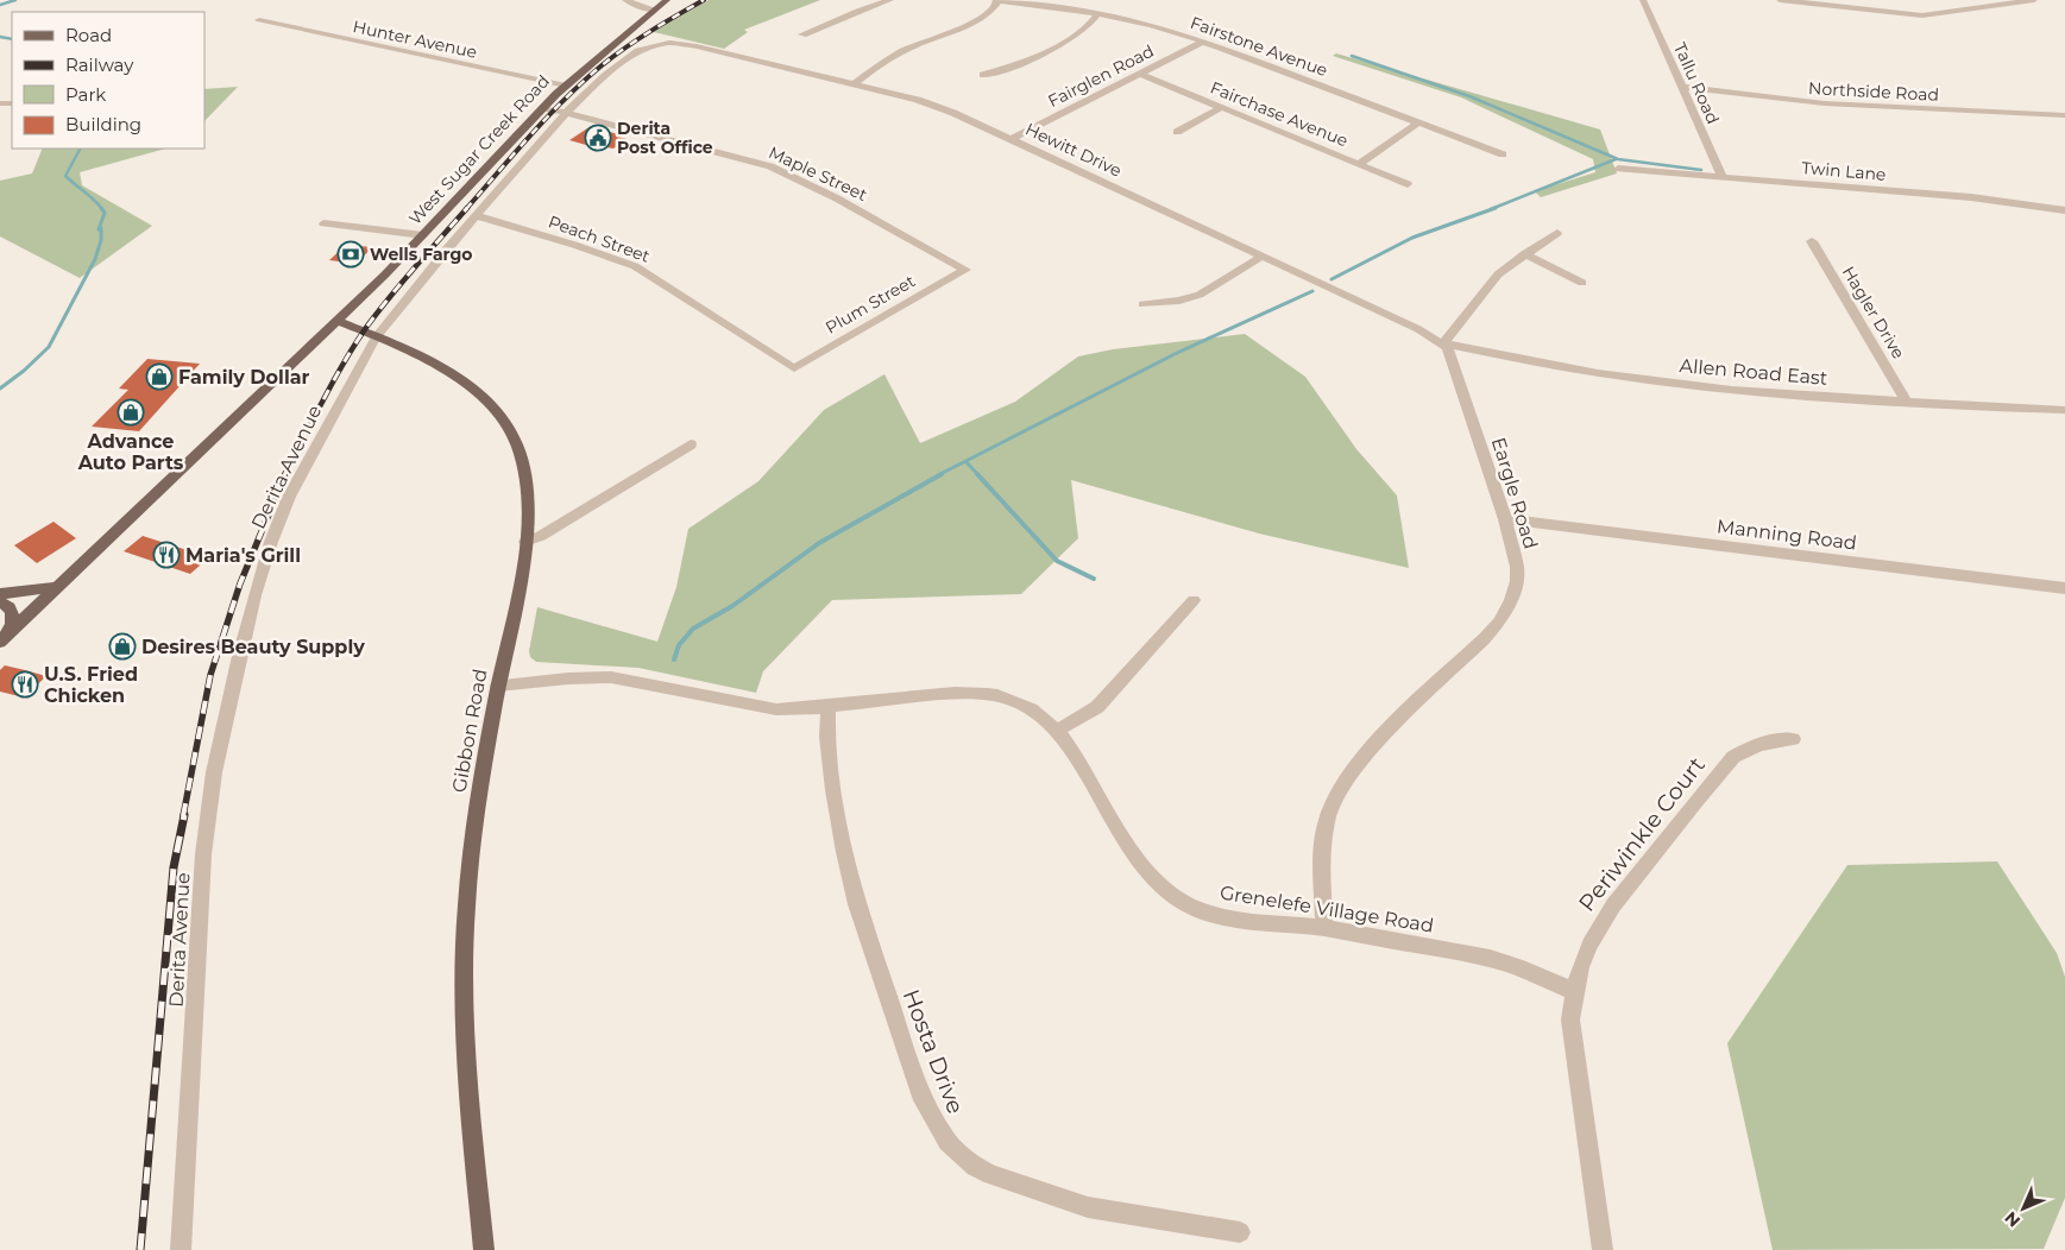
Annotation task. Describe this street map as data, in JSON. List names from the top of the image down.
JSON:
{
  "streets": {
    "main road": ["West Sugar Creek Road", "Gibbon Road"],
    "street": [
      "Hunter Avenue",
      "Fairstone Avenue",
      "Fairglen Road",
      "Tallu Road",
      "Northside Road",
      "Fairchase Avenue",
      "Hewitt Drive",
      "Twin Lane",
      "Maple Street",
      "Peach Street",
      "Plum Street",
      "Hagler Drive",
      "Allen Road East",
      "Derita Avenue",
      "Eargle Road",
      "Manning Road",
      "Periwinkle Court",
      "Grenelefe Village Road",
      "Hosta Drive"
    ]
  },
  "crossings": [
    ["Hunter Avenue", "West Sugar Creek Road"],
    ["Fairstone Avenue", "Fairglen Road"],
    ["Fairglen Road", "Fairchase Avenue"],
    ["Fairglen Road", "Hewitt Drive"],
    ["Tallu Road", "Northside Road"],
    ["Tallu Road", "Twin Lane"],
    ["West Sugar Creek Road", "Maple Street"],
    ["West Sugar Creek Road", "Gibbon Road"],
    ["Hewitt Drive", "Allen Road East"],
    ["Hewitt Drive", "Derita Avenue"],
    ["Hewitt Drive", "Eargle Road"],
    ["Maple Street", "Plum Street"],
    ["Maple Street", "Derita Avenue"],
    ["Peach Street", "Plum Street"],
    ["Peach Street", "Derita Avenue"],
    ["Hagler Drive", "Allen Road East"],
    ["Allen Road East", "Eargle Road"],
    ["Derita Avenue", "Gibbon Road"],
    ["Eargle Road", "Manning Road"],
    ["Eargle Road", "Grenelefe Village Road"],
    ["Gibbon Road", "Grenelefe Village Road"],
    ["Periwinkle Court", "Grenelefe Village Road"],
    ["Grenelefe Village Road", "Hosta Drive"]
  ],
  "places": {
    "public building": ["Derita Post Office"],
    "bank": ["Wells Fargo"],
    "shop": ["Family Dollar", "Advance Auto Parts", "Desires Beauty Supply"],
    "restaurant": ["Maria's Grill", "U.S. Fried Chicken"]
  },
  "legend": [
    "Road",
    "Railway",
    "Park",
    "Building"
  ],
  "north": "bottom left"
}
